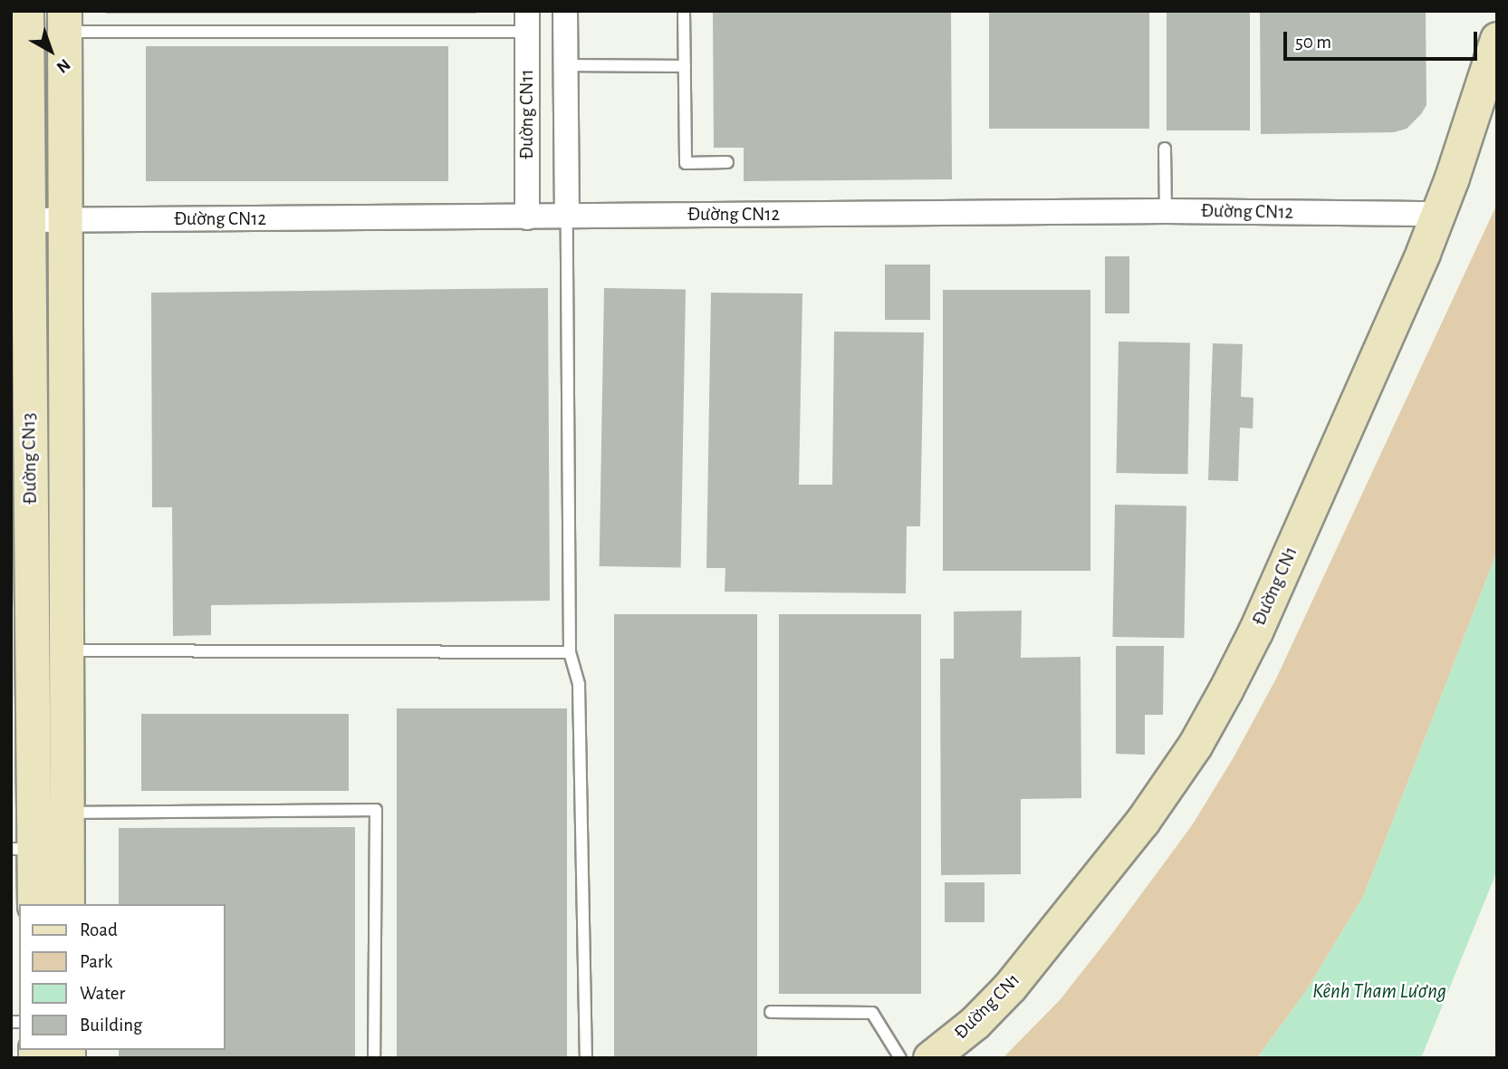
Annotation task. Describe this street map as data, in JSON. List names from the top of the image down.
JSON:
{
  "streets": {
    "street": [
      "Đường CN11",
      "Đường CN12",
      "Đường CN13",
      "Đường CN1"
    ]
  },
  "crossings": [
    ["Đường CN11", "Đường CN12"],
    ["Đường CN12", "Đường CN13"],
    ["Đường CN12", "Đường CN1"]
  ],
  "water": ["Kênh Tham Lương"],
  "legend": [
    "Road",
    "Park",
    "Water",
    "Building"
  ],
  "scale_bar": "50 m",
  "north": "bottom right"
}
